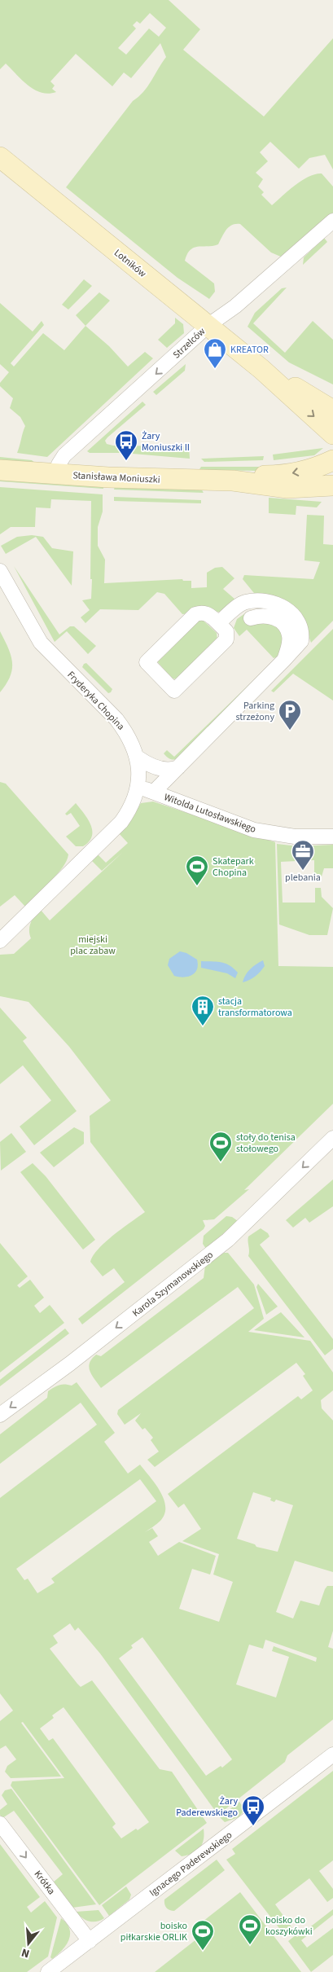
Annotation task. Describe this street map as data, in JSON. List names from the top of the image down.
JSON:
{
  "streets": {
    "street": [
      "Lotników",
      "Strzelców",
      "Stanisława Moniuszki",
      "Fryderyka Chopina",
      "Witolda Lutosławskiego",
      "Karola Szymanowskiego",
      "Ignacego Paderewskiego",
      "Krótka"
    ]
  },
  "crossings": [
    ["Lotników", "Strzelców"],
    ["Strzelców", "Stanisława Moniuszki"],
    ["Fryderyka Chopina", "Witolda Lutosławskiego"],
    ["Ignacego Paderewskiego", "Krótka"]
  ],
  "one_way": ["Strzelców", "Karola Szymanowskiego", "Krótka"],
  "parks": ["miejski plac zabaw"],
  "places": {
    "shop": ["KREATOR"],
    "bus stop": ["Żary Moniuszki II", "Żary Paderewskiego"],
    "parking": ["Parking strzeżony"],
    "office": ["plebania"],
    "sports": [
      "Skatepark Chopina",
      "stoły do tenisa stołowego",
      "boisko do koszykówki",
      "boisko piłkarskie ORLIK"
    ],
    "building": ["stacja transformatorowa"]
  },
  "north": "bottom"
}
